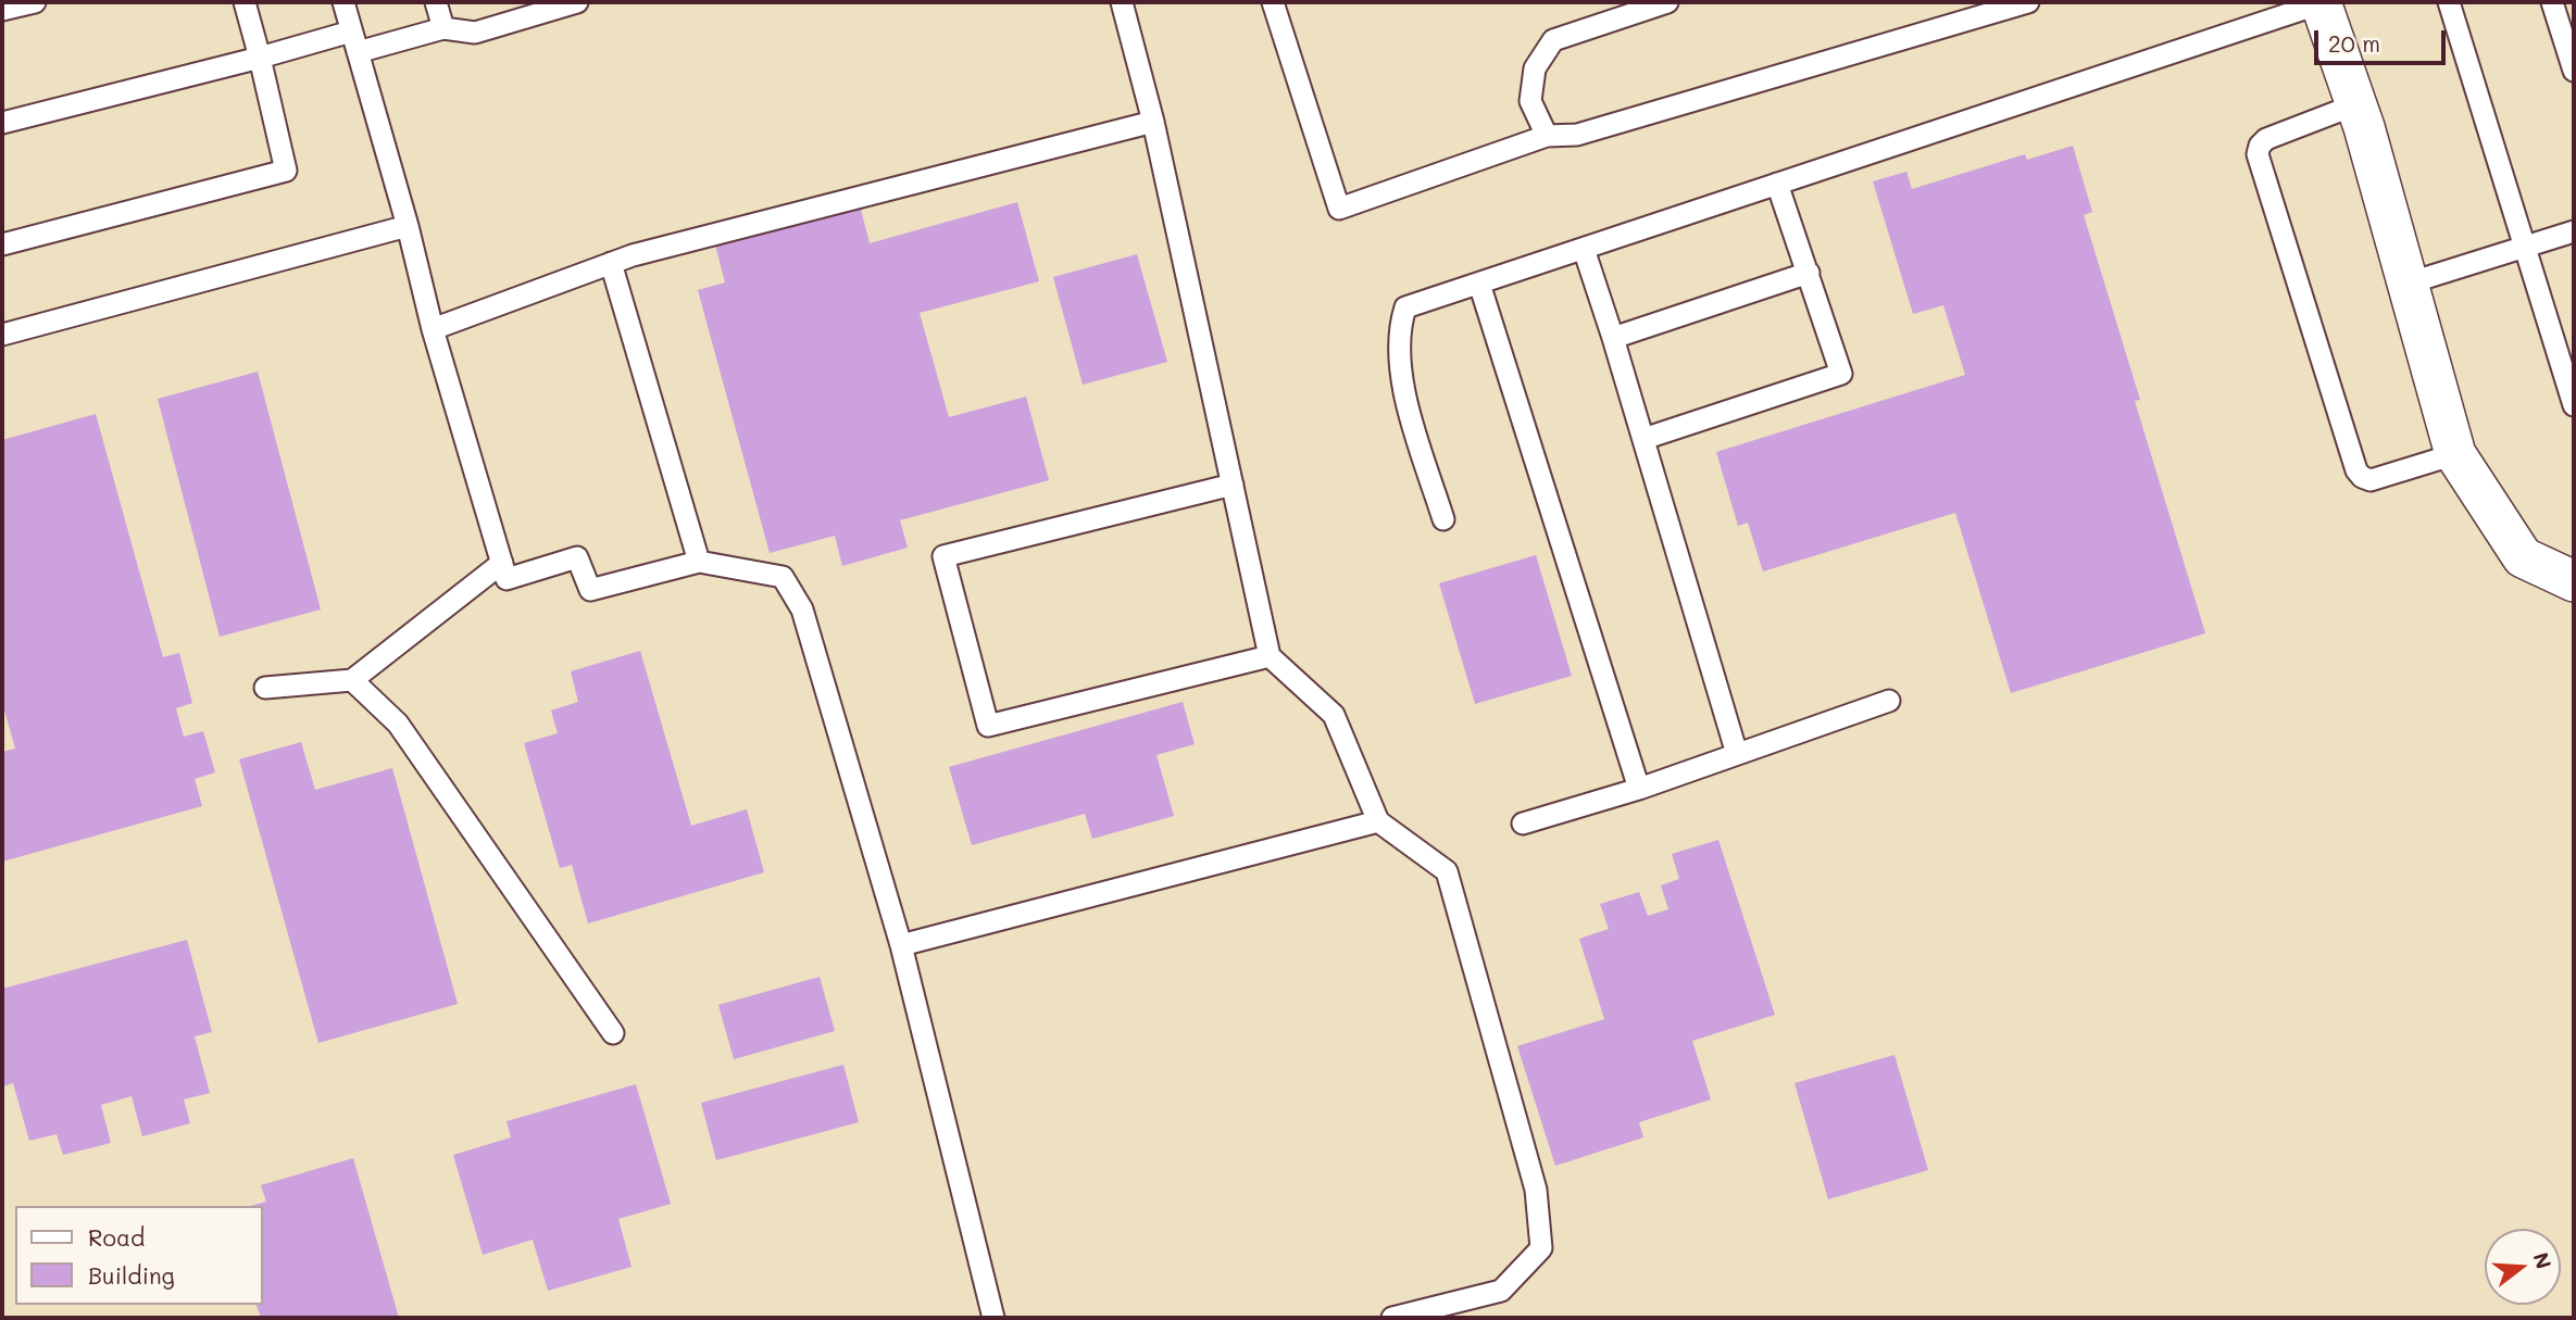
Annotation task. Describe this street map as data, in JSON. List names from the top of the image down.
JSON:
{
  "legend": ["Road", "Building"],
  "scale_bar": "20 m",
  "north": "right"
}
